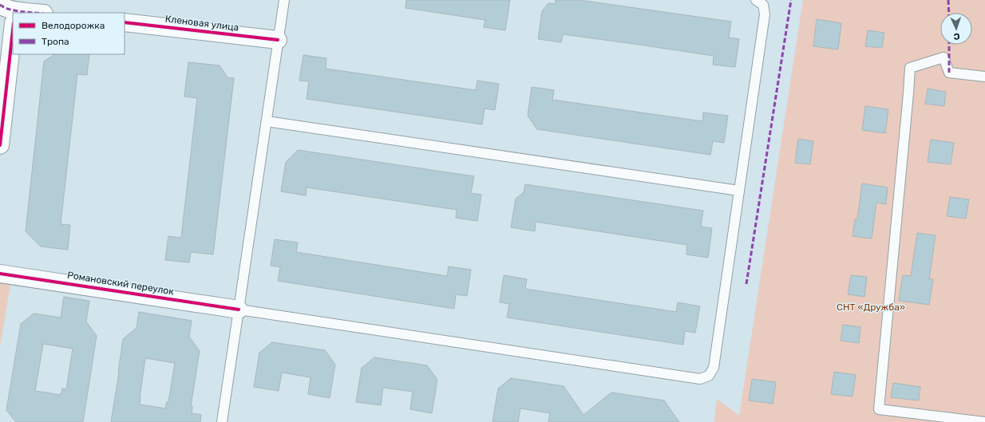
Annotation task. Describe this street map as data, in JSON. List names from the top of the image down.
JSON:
{
  "streets": {
    "street": ["Кленовая улица", "Романовский переулок"]
  },
  "parks": ["СНТ «Дружба»"],
  "legend": ["Велодорожка", "Тропа"],
  "north": "bottom"
}
